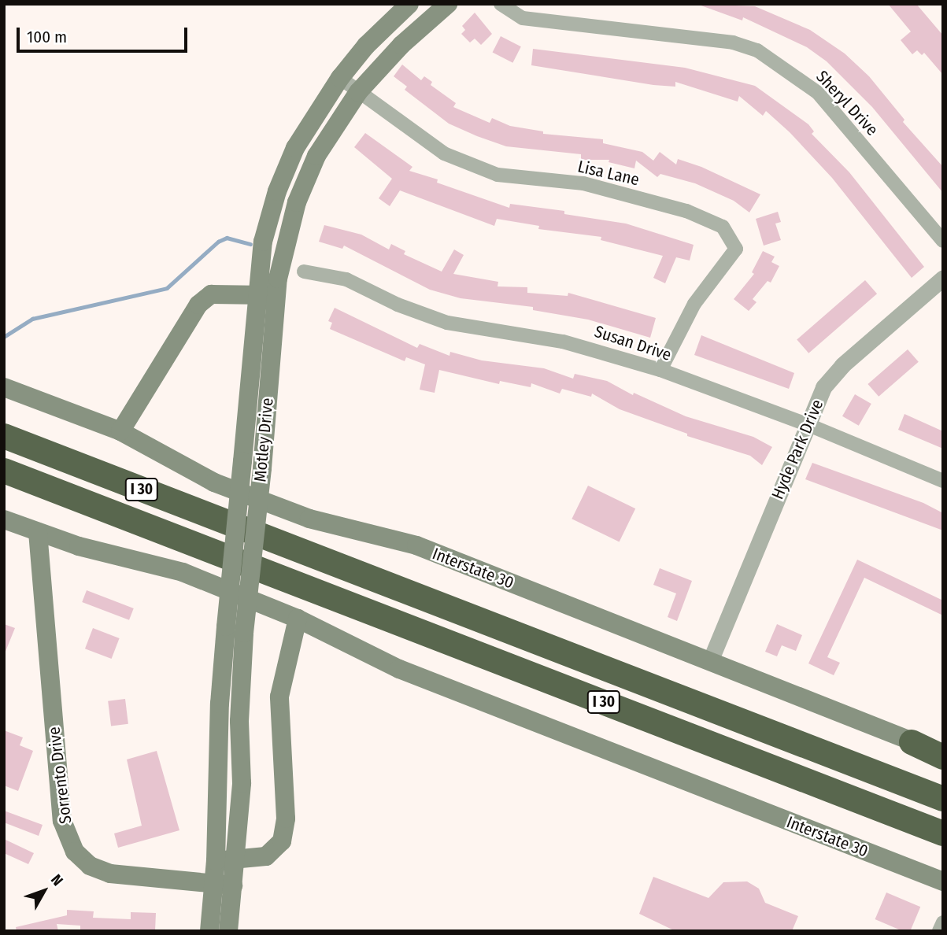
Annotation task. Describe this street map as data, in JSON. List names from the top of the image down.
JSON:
{
  "streets": {
    "highway": ["I 30"],
    "main road": ["Motley Drive", "Interstate 30", "Sorrento Drive"],
    "street": [
      "Sheryl Drive",
      "Lisa Lane",
      "Susan Drive",
      "Hyde Park Drive"
    ]
  },
  "crossings": [
    ["Lisa Lane", "Susan Drive"],
    ["Lisa Lane", "Motley Drive"],
    ["Susan Drive", "Hyde Park Drive"],
    ["Motley Drive", "Sorrento Drive"],
    ["Hyde Park Drive", "Interstate 30"],
    ["Interstate 30", "Sorrento Drive"]
  ],
  "scale_bar": "100 m",
  "north": "top right"
}
